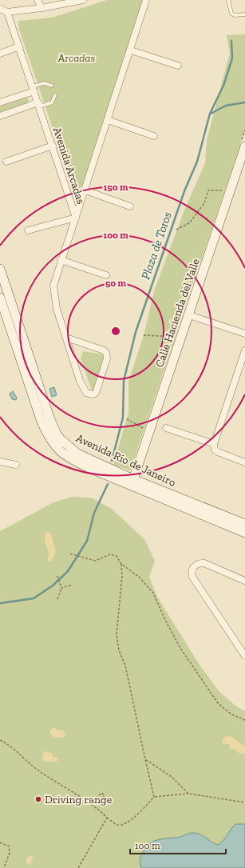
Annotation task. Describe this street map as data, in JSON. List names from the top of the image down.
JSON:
{
  "streets": {
    "main road": ["Calle Hacienda del Valle", "Avenida Río de Janeiro"],
    "street": ["Avenida Arcadas"]
  },
  "crossings": [
    ["Calle Hacienda del Valle", "Avenida Río de Janeiro"]
  ],
  "water": ["Plaza de Toros"],
  "parks": ["Arcadas"],
  "places": ["Driving range"],
  "scale_bar": "100 m",
  "rings": ["150 m", "100 m", "50 m"]
}
